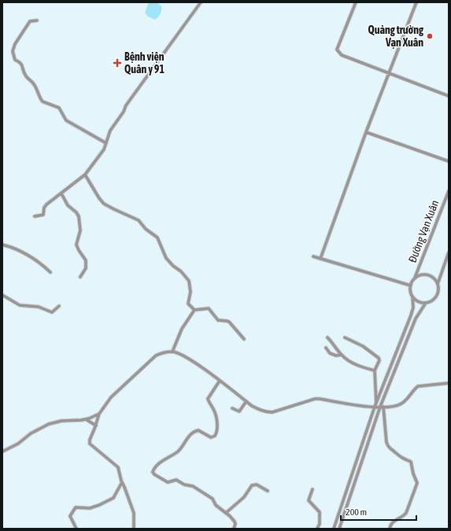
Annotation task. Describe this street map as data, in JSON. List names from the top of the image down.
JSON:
{
  "streets": {
    "street": ["Đường Vạn Xuân"]
  },
  "places": {
    "other": ["Quảng trường Vạn Xuân"],
    "health": ["Bệnh viện Quân y 91"]
  },
  "scale_bar": "200 m"
}
